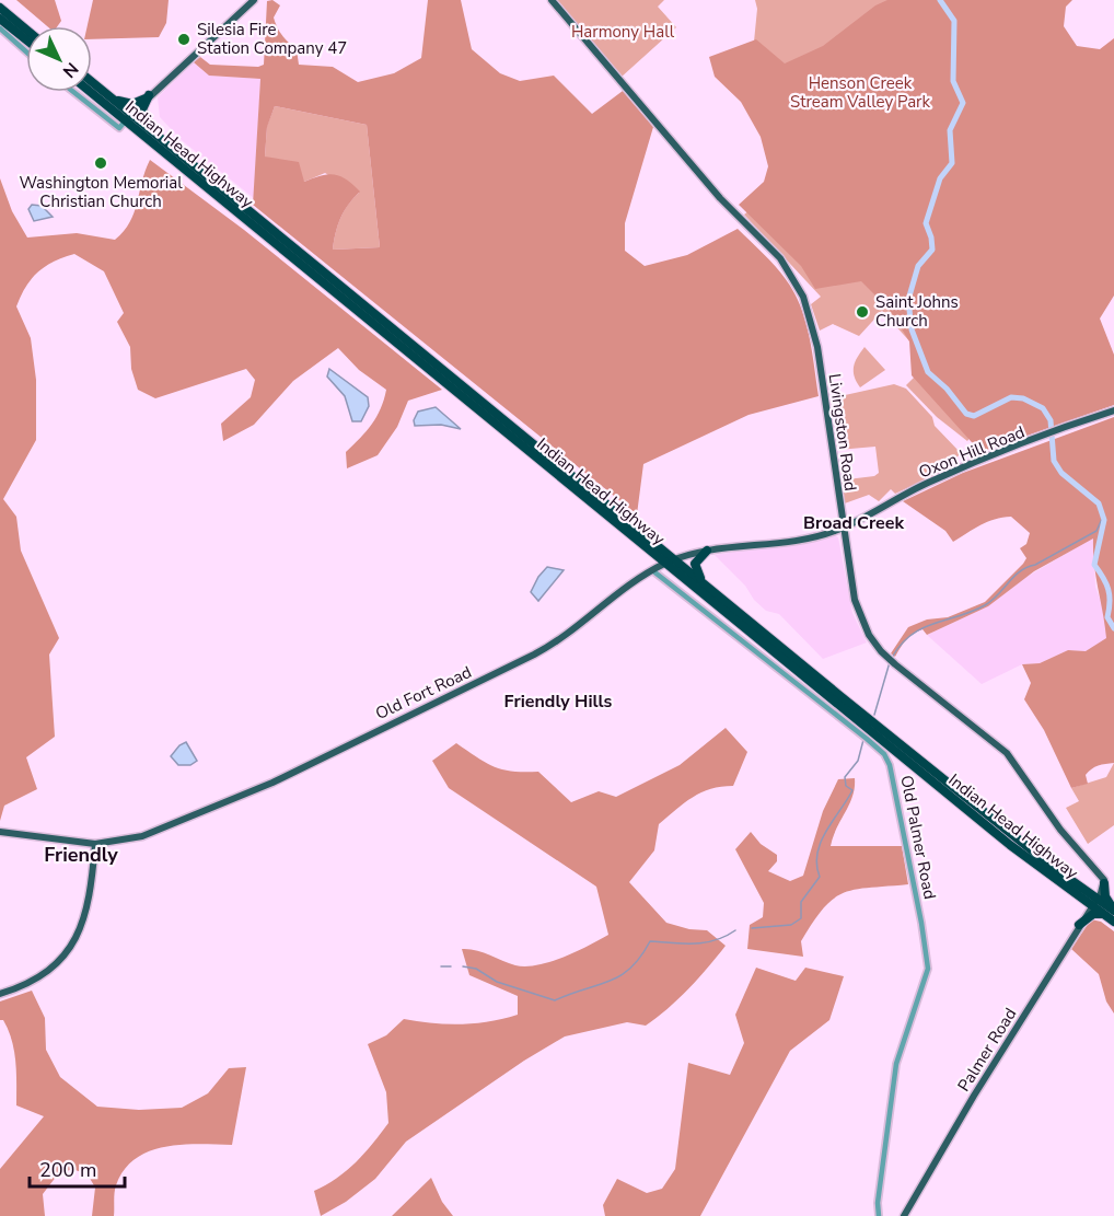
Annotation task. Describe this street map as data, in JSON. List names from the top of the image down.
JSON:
{
  "streets": {
    "highway": ["Indian Head Highway"],
    "main road": [
      "Livingston Road",
      "Oxon Hill Road",
      "Old Fort Road",
      "Palmer Road"
    ],
    "street": ["Old Palmer Road"]
  },
  "crossings": [
    ["Indian Head Highway", "Old Fort Road"],
    ["Indian Head Highway", "Palmer Road"],
    ["Livingston Road", "Oxon Hill Road"],
    ["Livingston Road", "Old Fort Road"],
    ["Oxon Hill Road", "Old Fort Road"],
    ["Old Fort Road", "Old Palmer Road"]
  ],
  "districts": ["Broad Creek", "Friendly Hills", "Friendly"],
  "parks": ["Harmony Hall", "Henson Creek Stream Valley Park"],
  "places": ["Silesia Fire Station Company 47", "Washington Memorial Christian Church", "Saint Johns Church"],
  "scale_bar": "200 m",
  "north": "bottom right"
}
